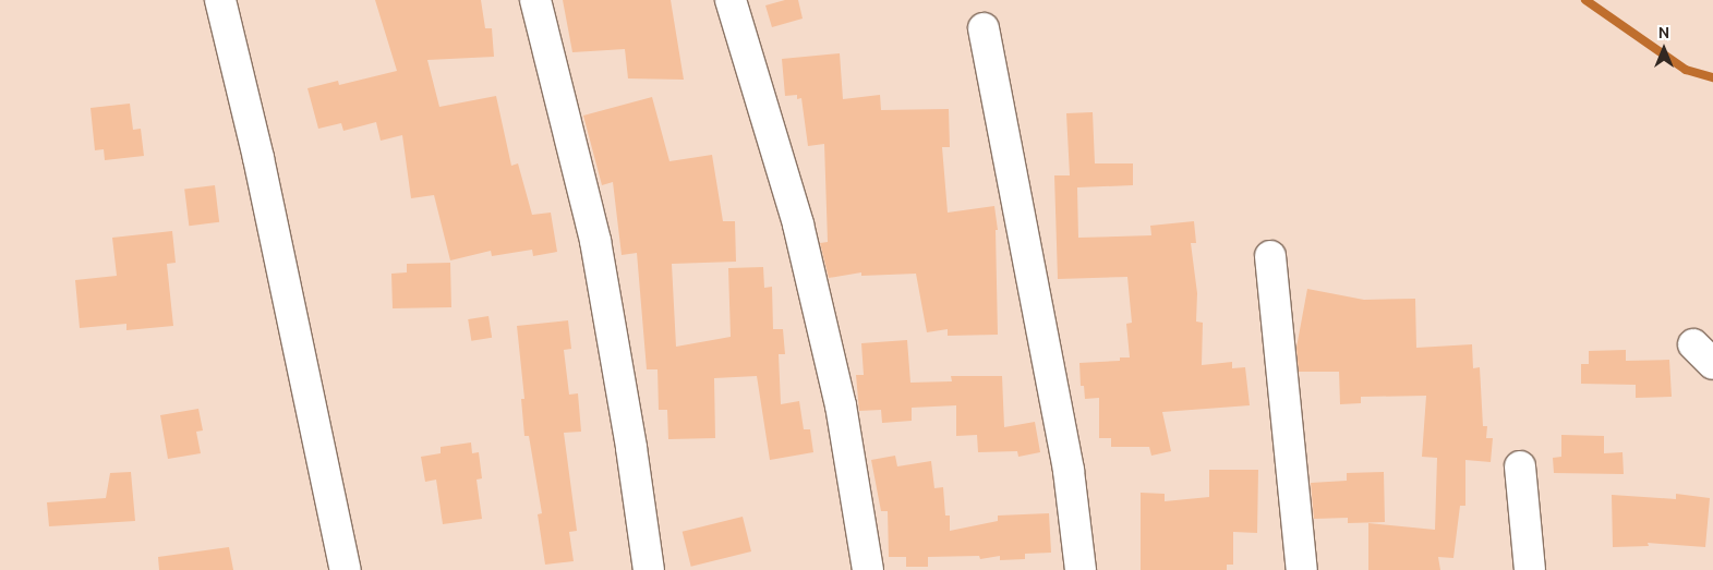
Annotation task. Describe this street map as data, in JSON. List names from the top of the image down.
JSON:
{
  "north": "top"
}
